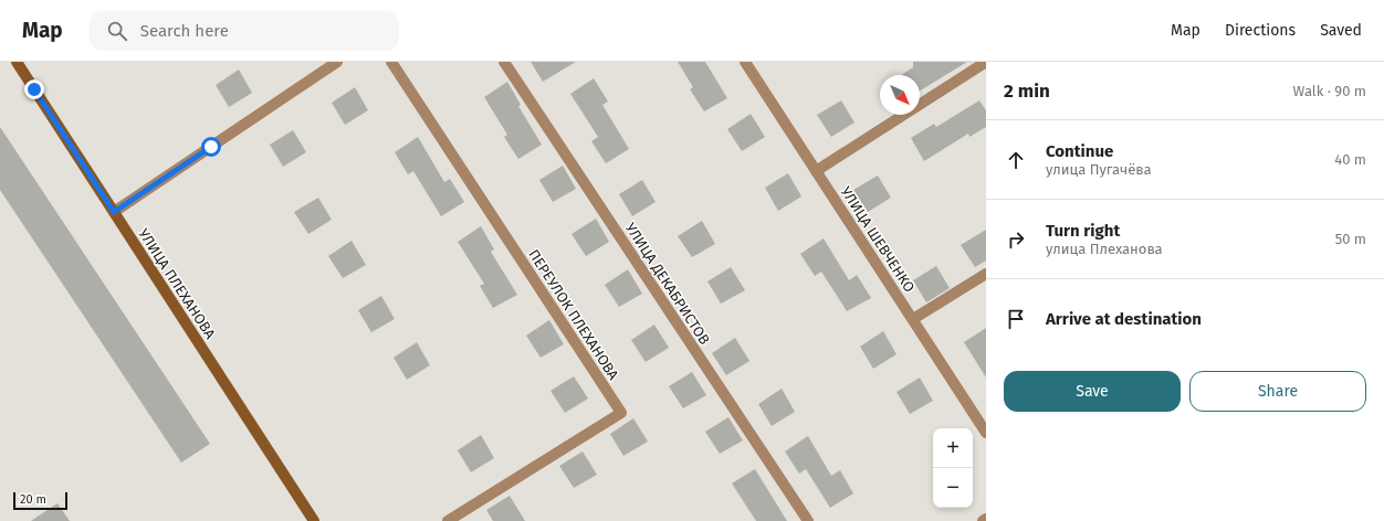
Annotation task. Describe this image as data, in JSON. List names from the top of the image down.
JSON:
{
  "streets": {
    "main road": ["УЛИЦА ПЛЕХАНОВА"],
    "street": ["УЛИЦА ШЕВЧЕНКО", "УЛИЦА ДЕКАБРИСТОВ", "ПЕРЕУЛОК ПЛЕХАНОВА"]
  },
  "scale_bar": "20 m",
  "north": "bottom right",
  "page": {
    "header": "Map",
    "search": "Search here",
    "nav": ["Map", "Directions", "Saved"],
    "heading": ["2 min", "Walk · 90 m"],
    "list": [
      ["Continue", "улица Пугачёва", "40 m"],
      ["Turn right", "улица Плеханова", "50 m"],
      "Arrive at destination"
    ],
    "buttons": ["Save", "Share"],
    "map_buttons": ["+", "−"],
    "scale": "20 m"
  }
}
